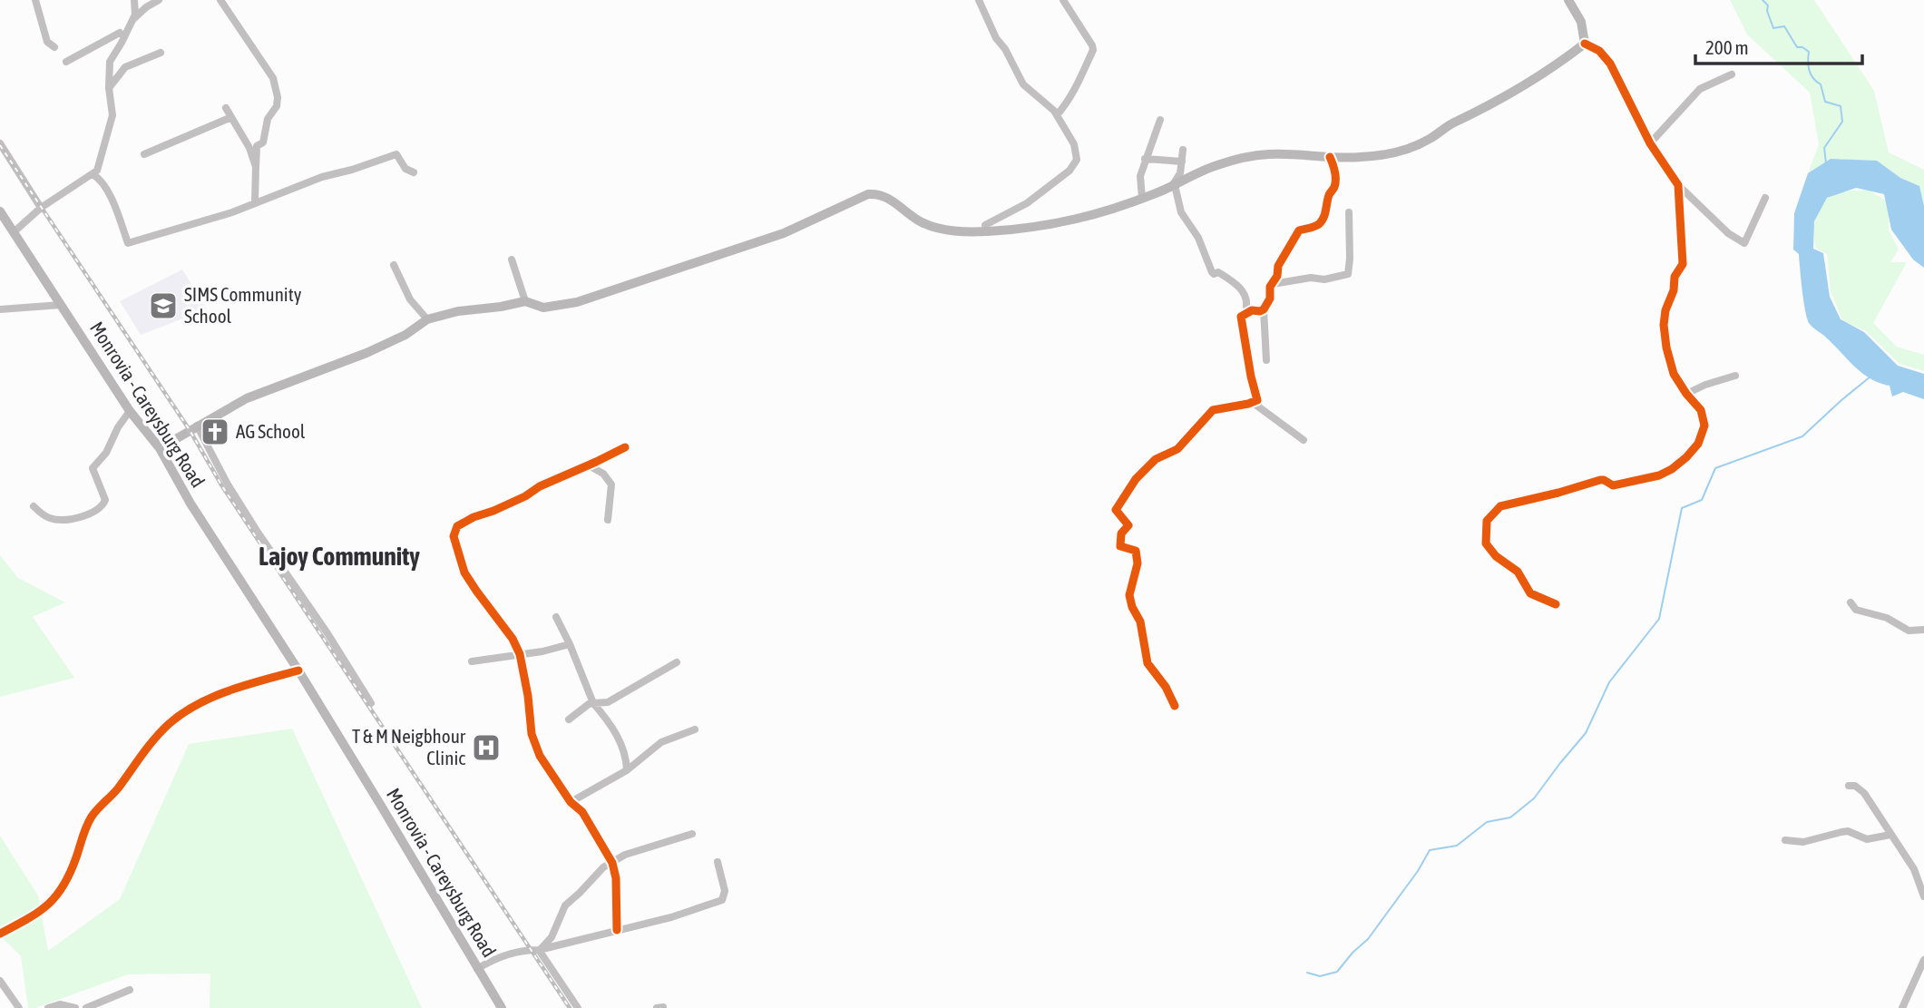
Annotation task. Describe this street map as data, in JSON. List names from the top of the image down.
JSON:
{
  "streets": {
    "main road": ["Monrovia - Careysburg Road"]
  },
  "districts": ["Lajoy Community"],
  "places": {
    "school or university": ["SIMS Community School"],
    "church": ["AG School"],
    "hospital": ["T & M Neigbhour Clinic"]
  },
  "scale_bar": "200 m"
}
